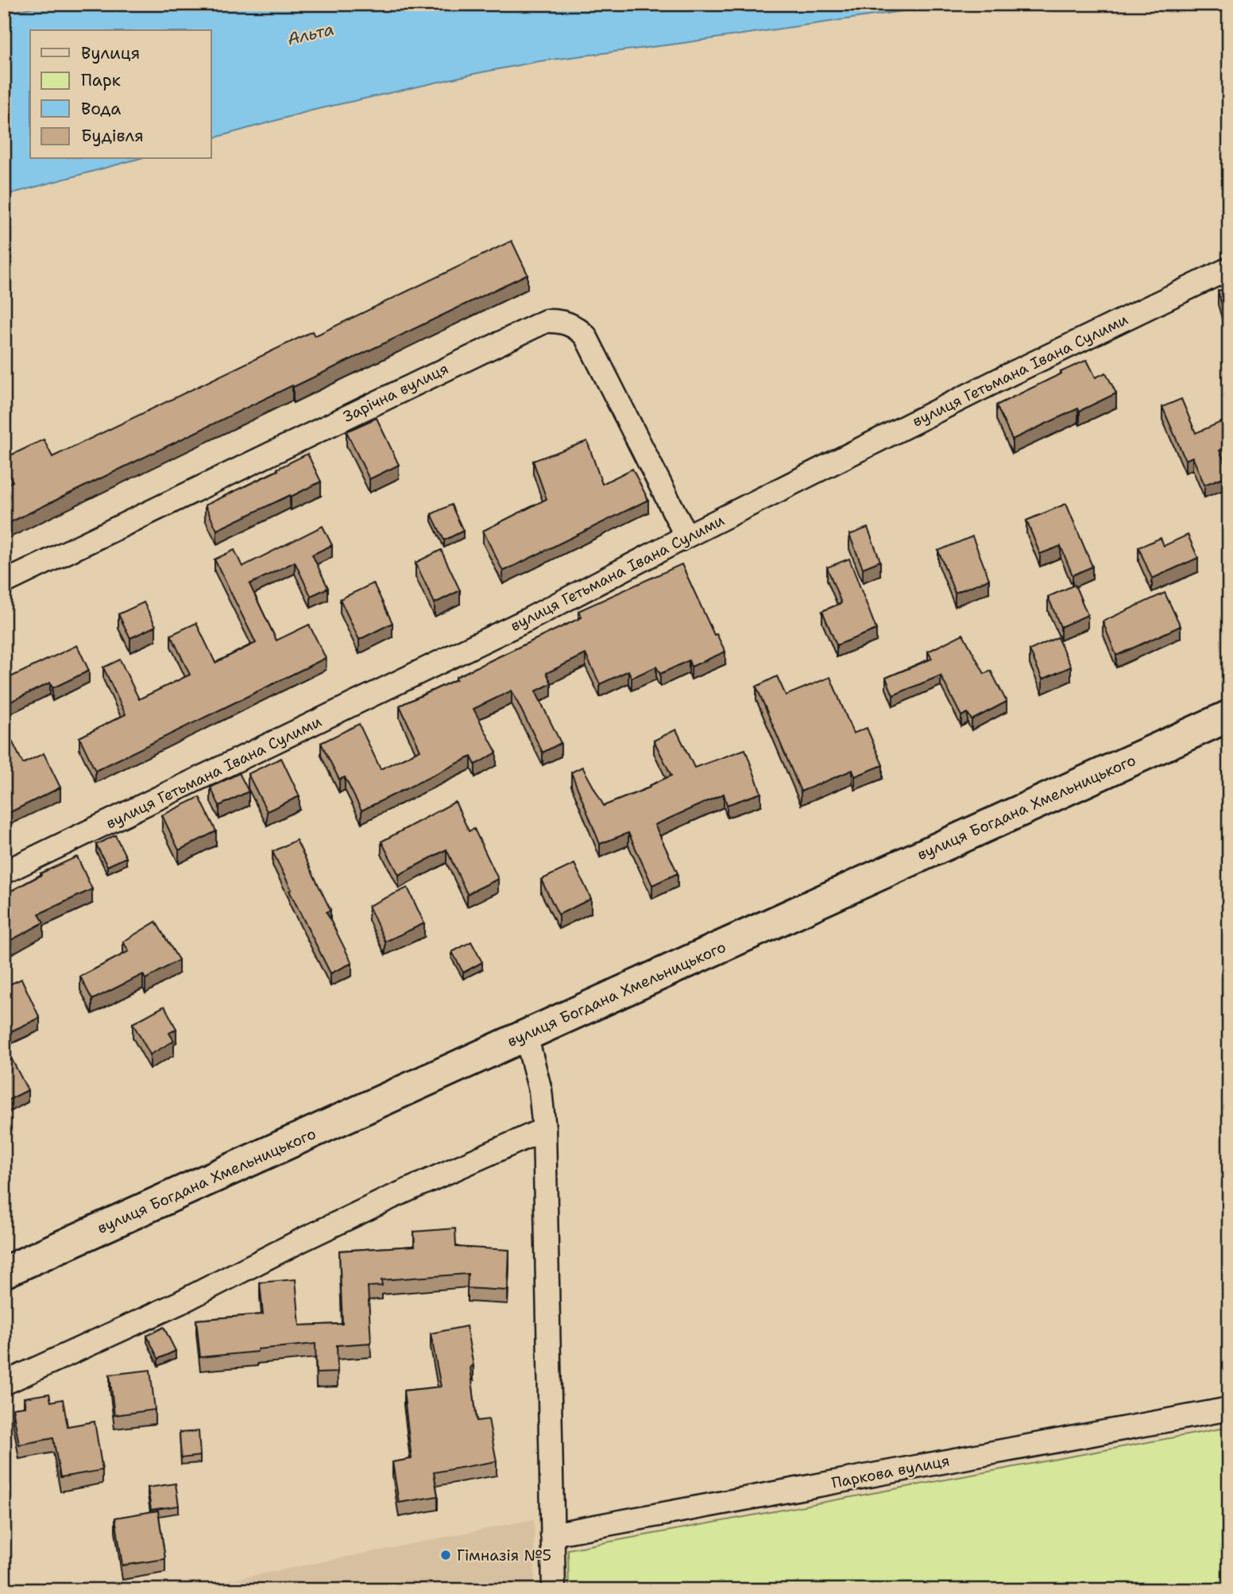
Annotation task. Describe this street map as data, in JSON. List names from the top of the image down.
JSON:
{
  "streets": {
    "main road": ["вулиця Богдана Хмельницького"],
    "street": ["вулиця Гетьмана Івана Сулими", "Зарічна вулиця", "Паркова вулиця"]
  },
  "crossings": [
    ["вулиця Гетьмана Івана Сулими", "Зарічна вулиця"]
  ],
  "water": ["Альта"],
  "places": ["Гімназія №5"],
  "legend": [
    "Вулиця",
    "Парк",
    "Вода",
    "Будівля"
  ]
}
